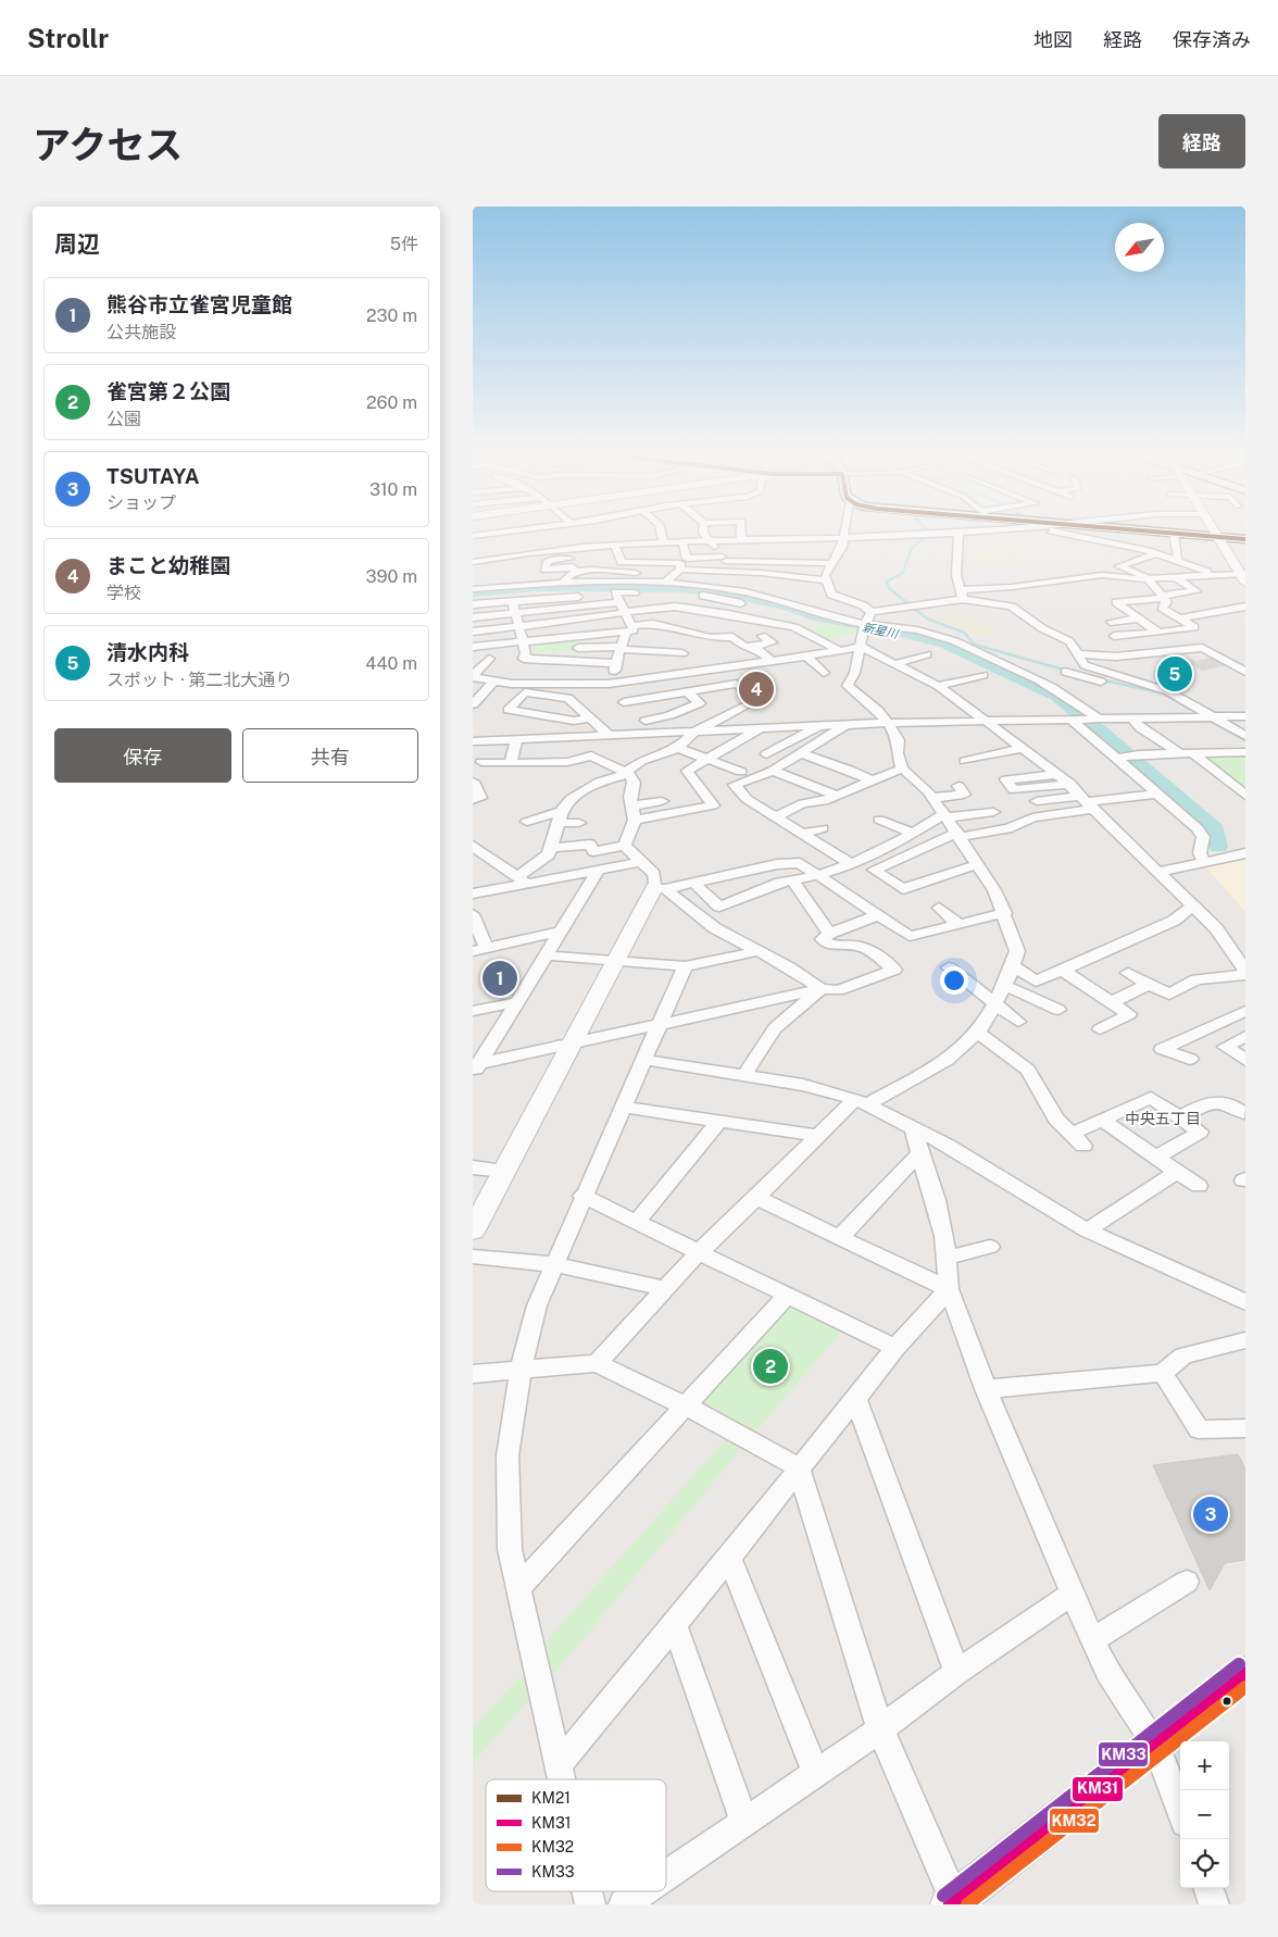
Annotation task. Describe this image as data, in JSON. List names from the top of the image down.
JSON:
{
  "districts": ["中央五丁目"],
  "water": ["新星川"],
  "lines": [
    "transit line KM21",
    "transit line KM33",
    "transit line KM31",
    "transit line KM32"
  ],
  "legend": [
    "KM21",
    "KM31",
    "KM32",
    "KM33"
  ],
  "north": "bottom left",
  "page": {
    "header": "Strollr",
    "nav": ["地図", "経路", "保存済み"],
    "title": "アクセス",
    "buttons": [
      "経路",
      ["保存", "共有"]
    ],
    "heading": ["周辺", "5件"],
    "list": [
      {
        "mark": "1",
        "name": "熊谷市立雀宮児童館",
        "note": "公共施設",
        "value": "230 m"
      },
      {
        "mark": "2",
        "name": "雀宮第２公園",
        "note": "公園",
        "value": "260 m"
      },
      {
        "mark": "3",
        "name": "TSUTAYA",
        "note": "ショップ",
        "value": "310 m"
      },
      {
        "mark": "4",
        "name": "まこと幼稚園",
        "note": "学校",
        "value": "390 m"
      },
      {
        "mark": "5",
        "name": "清水内科",
        "note": "スポット · 第二北大通り",
        "value": "440 m"
      }
    ],
    "pins": [
      "5",
      "4",
      "1",
      "2",
      "3"
    ],
    "map_buttons": ["+", "−"]
  }
}
